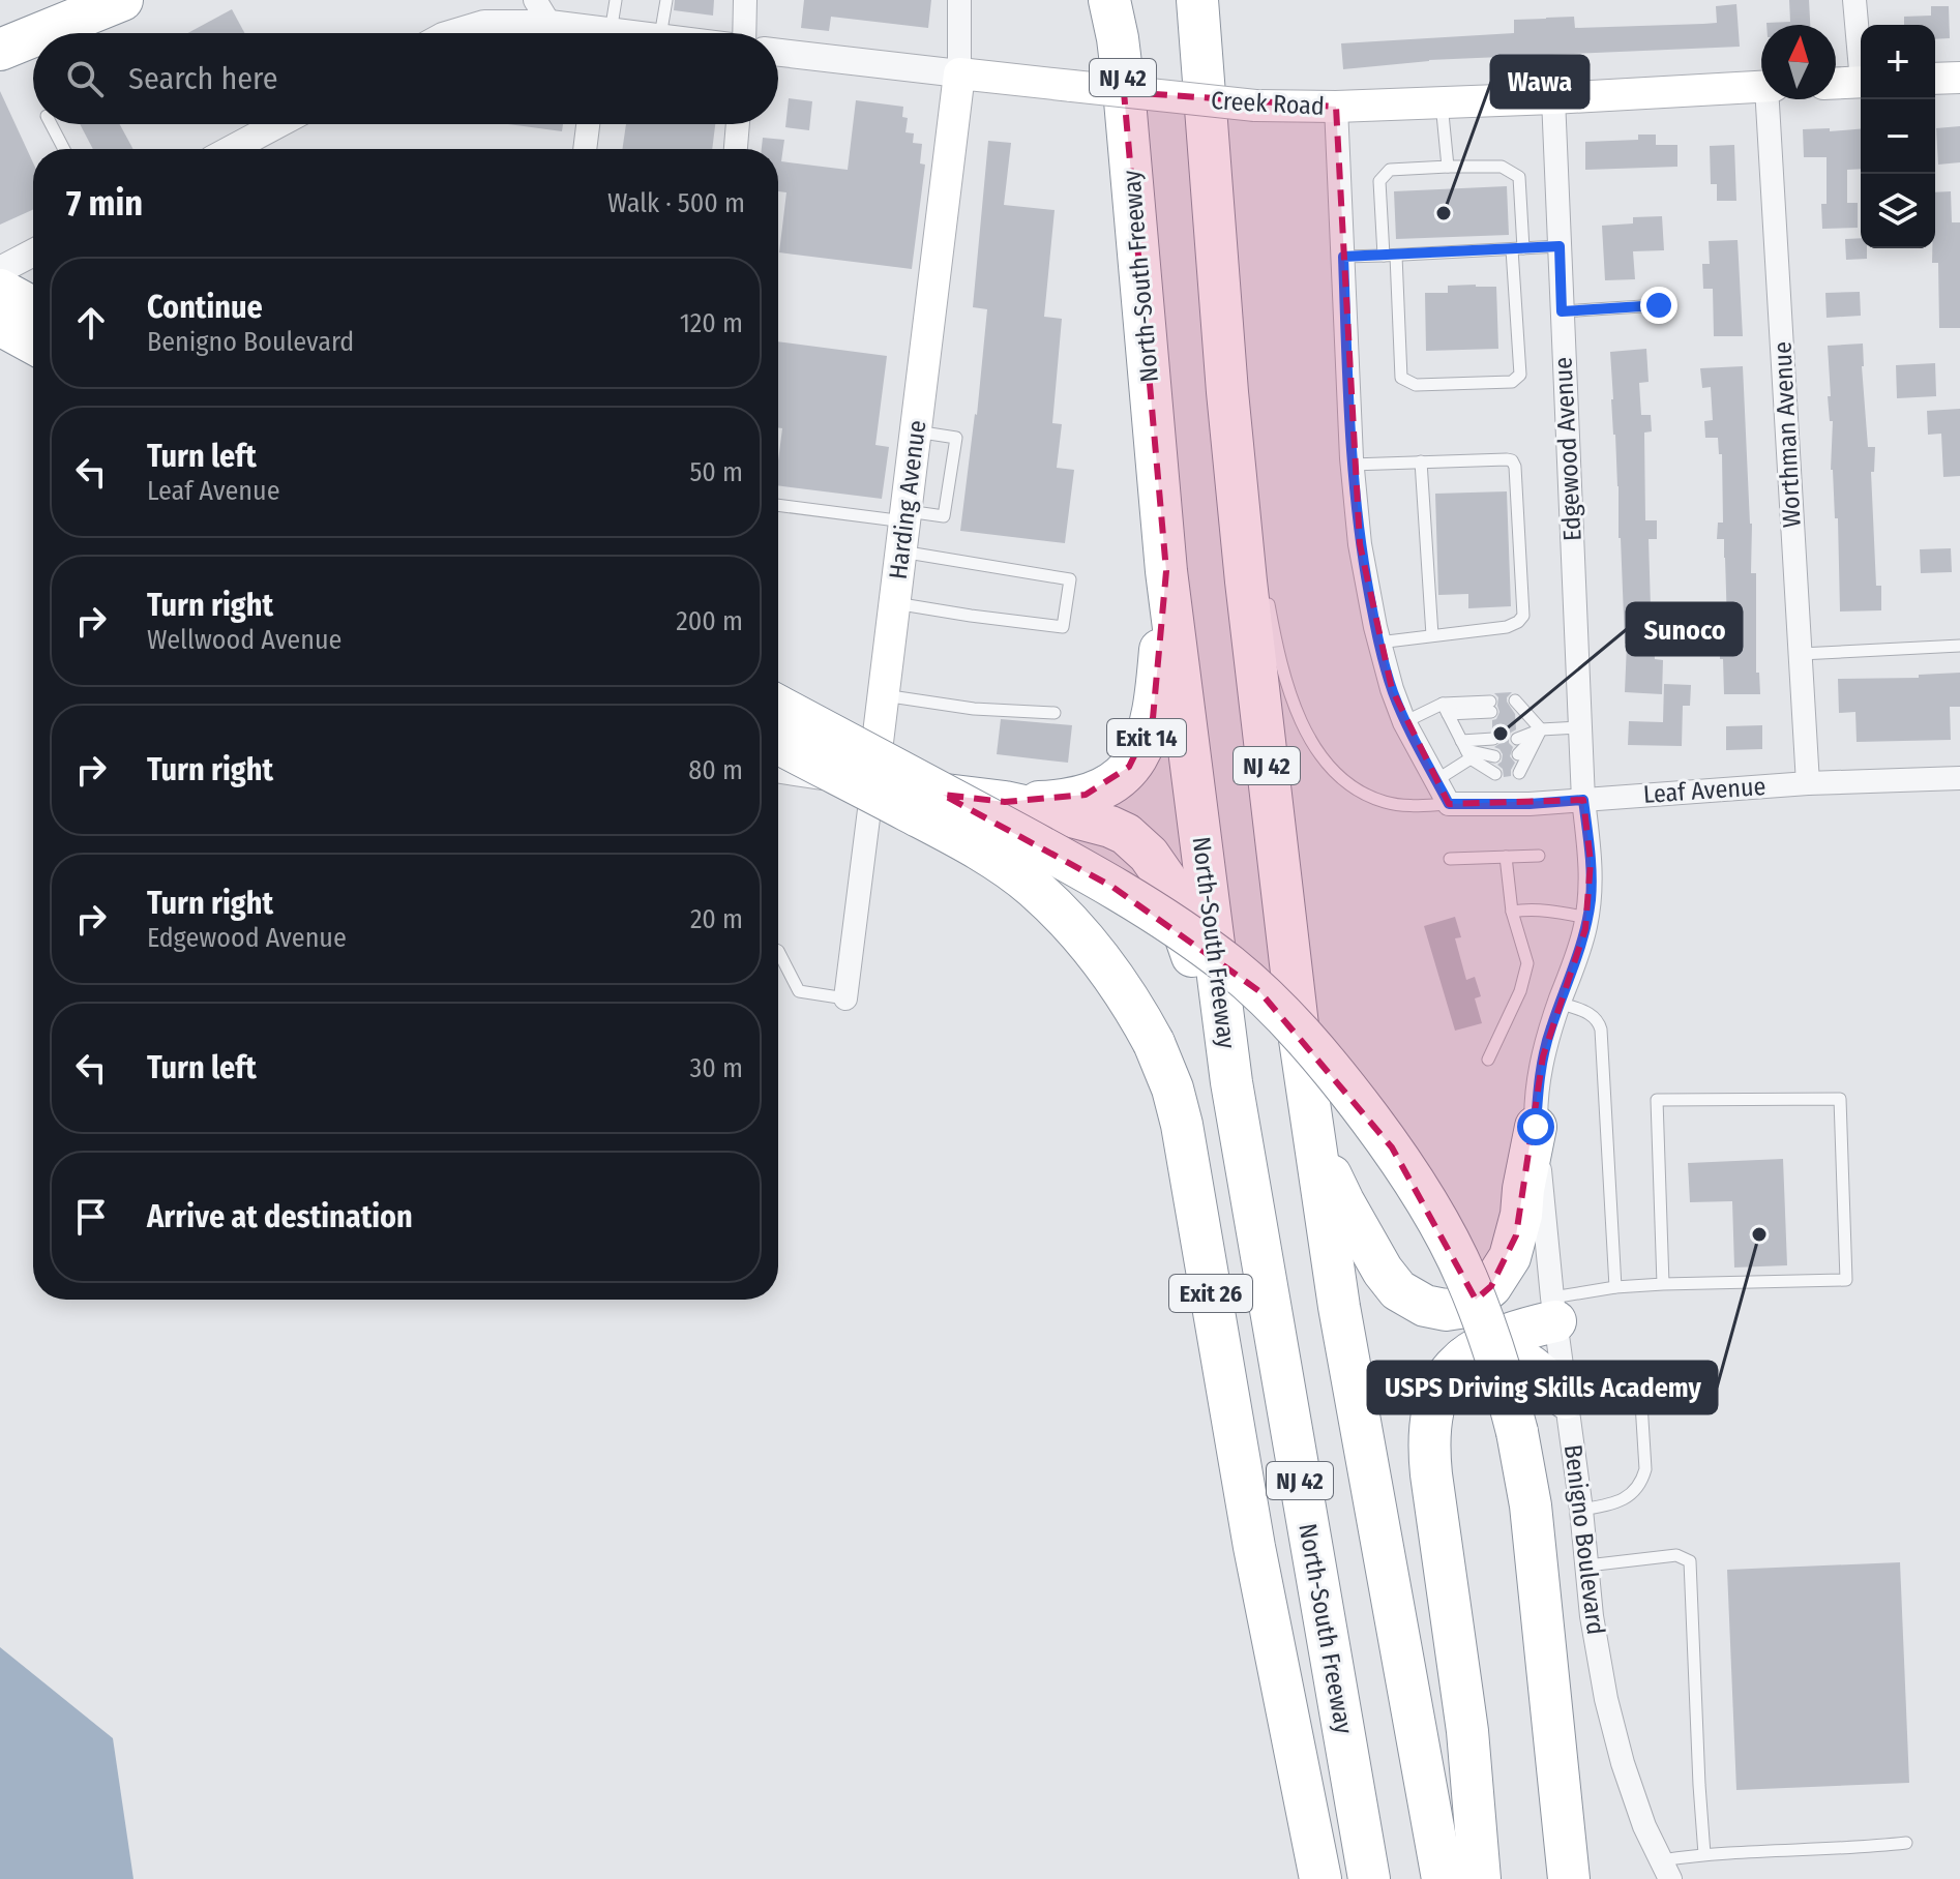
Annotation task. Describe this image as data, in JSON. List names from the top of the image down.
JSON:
{
  "streets": {
    "highway": [
      "NJ 42",
      "North-South Freeway",
      "Exit 14",
      "Exit 26"
    ],
    "main road": ["Creek Road", "Harding Avenue"],
    "street": [
      "Worthman Avenue",
      "Edgewood Avenue",
      "Leaf Avenue",
      "Benigno Boulevard"
    ]
  },
  "crossings": [
    ["Creek Road", "Edgewood Avenue"],
    ["Creek Road", "Harding Avenue"],
    ["North-South Freeway", "Exit 14"],
    ["Worthman Avenue", "Leaf Avenue"],
    ["Edgewood Avenue", "Leaf Avenue"],
    ["Edgewood Avenue", "Benigno Boulevard"],
    ["Leaf Avenue", "Benigno Boulevard"]
  ],
  "places": ["Wawa", "Sunoco", "USPS Driving Skills Academy"],
  "north": "top",
  "page": {
    "map_buttons": ["+", "−"],
    "search": "Search here",
    "heading": ["7 min", "Walk · 500 m"],
    "list": [
      ["Continue", "Benigno Boulevard", "120 m"],
      ["Turn left", "Leaf Avenue", "50 m"],
      ["Turn right", "Wellwood Avenue", "200 m"],
      ["Turn right", "80 m"],
      ["Turn right", "Edgewood Avenue", "20 m"],
      ["Turn left", "30 m"],
      "Arrive at destination"
    ]
  }
}
